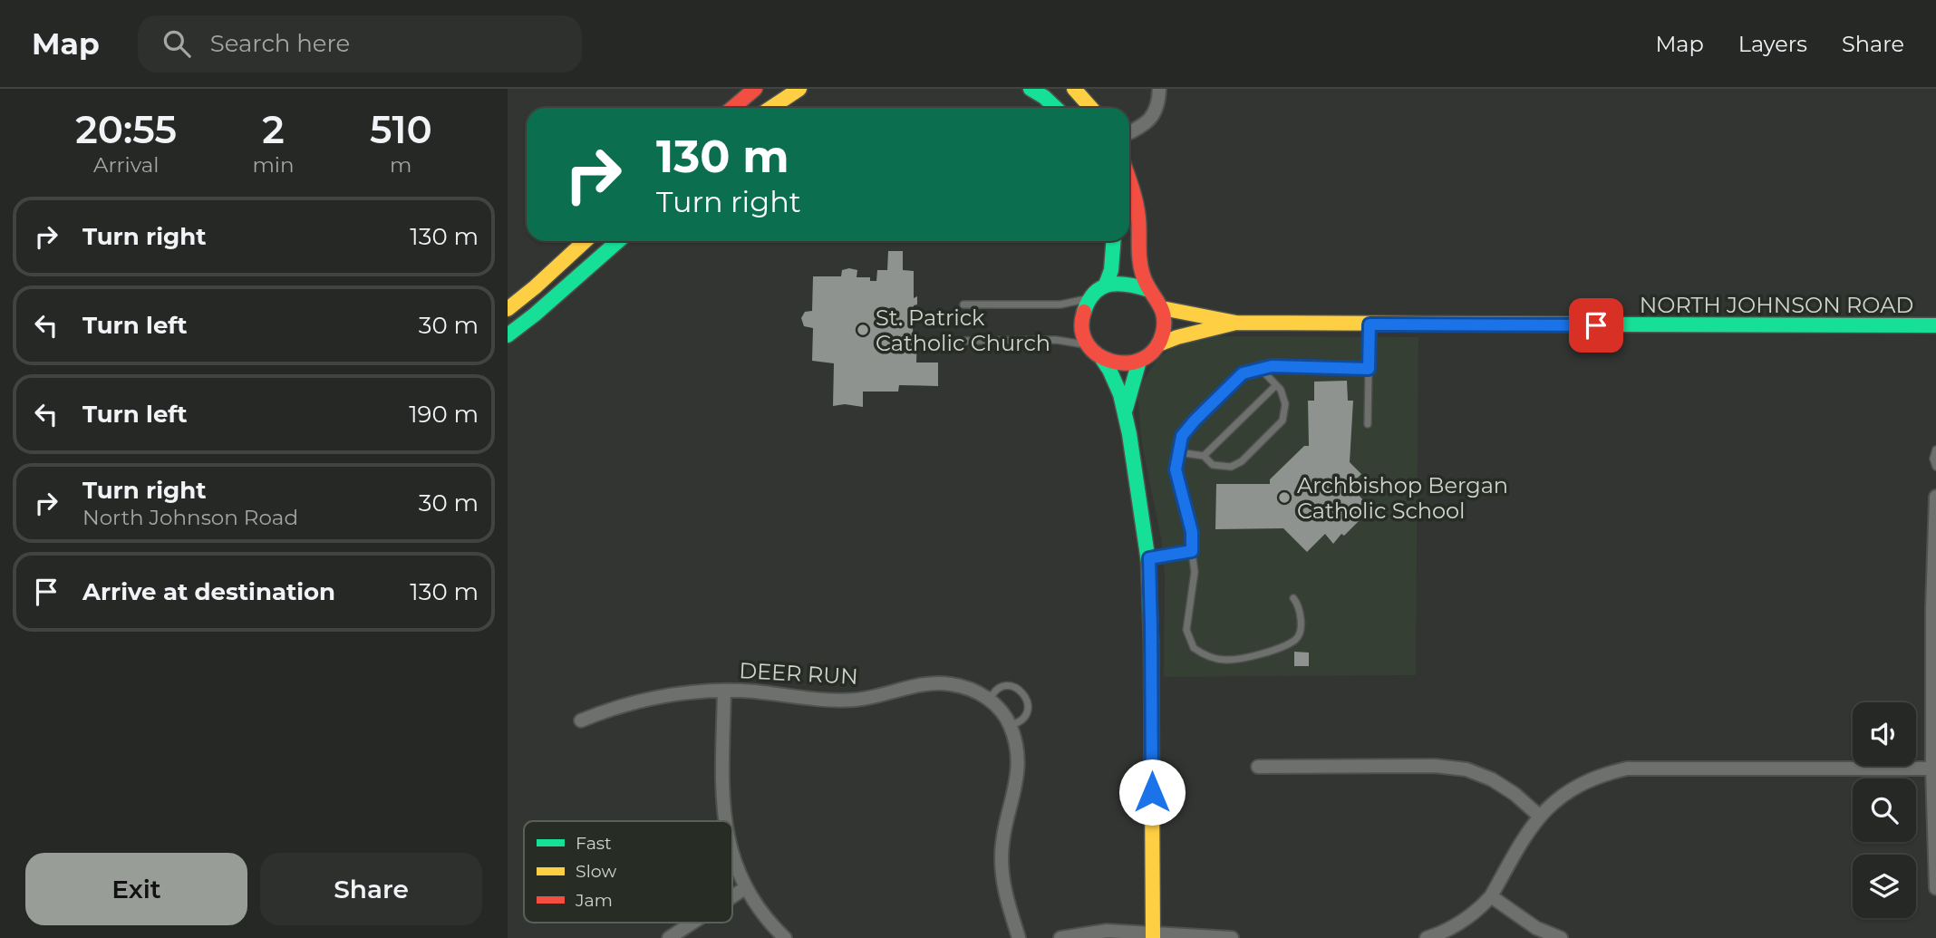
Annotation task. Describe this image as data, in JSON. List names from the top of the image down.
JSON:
{
  "streets": {
    "main road": ["NORTH JOHNSON ROAD"],
    "street": ["DEER RUN"]
  },
  "places": ["St. Patrick Catholic Church", "Archbishop Bergan Catholic School"],
  "legend": ["Fast", "Slow", "Jam"],
  "page": {
    "header": "Map",
    "search": "Search here",
    "nav": ["Map", "Layers", "Share"],
    "eta": [
      "20:55",
      "Arrival",
      "2",
      "min",
      "510",
      "m"
    ],
    "turn": ["130 m", "Turn right"],
    "list": [
      {
        "name": "Turn right",
        "value": "130 m"
      },
      {
        "name": "Turn left",
        "value": "30 m"
      },
      {
        "name": "Turn left",
        "value": "190 m"
      },
      {
        "name": "Turn right",
        "note": "North Johnson Road",
        "value": "30 m"
      },
      {
        "name": "Arrive at destination",
        "value": "130 m"
      }
    ],
    "buttons": ["Exit", "Share"]
  }
}
